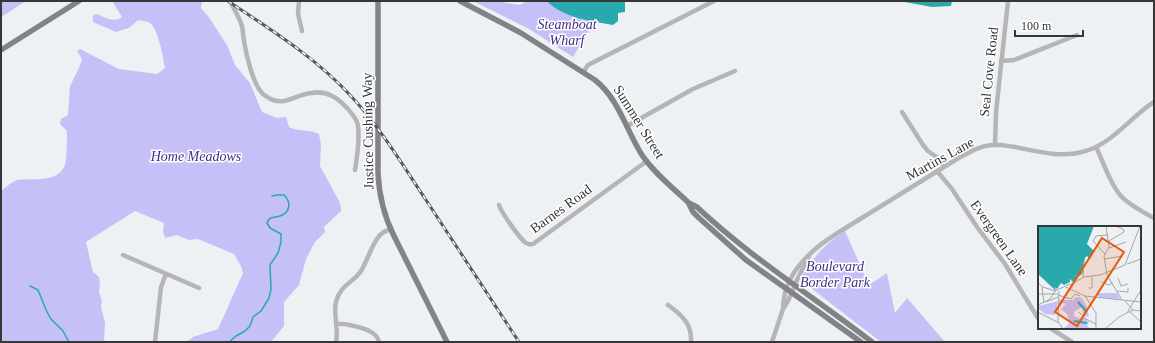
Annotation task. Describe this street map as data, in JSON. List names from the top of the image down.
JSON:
{
  "streets": {
    "main road": ["Summer Street", "Justice Cushing Way"],
    "street": [
      "Seal Cove Road",
      "Martins Lane",
      "Barnes Road",
      "Evergreen Lane"
    ]
  },
  "crossings": [
    ["Seal Cove Road", "Martins Lane"],
    ["Summer Street", "Martins Lane"],
    ["Summer Street", "Barnes Road"],
    ["Martins Lane", "Evergreen Lane"]
  ],
  "parks": ["Steamboat Wharf", "Home Meadows", "Boulevard Border Park"],
  "scale_bar": "100 m"
}
